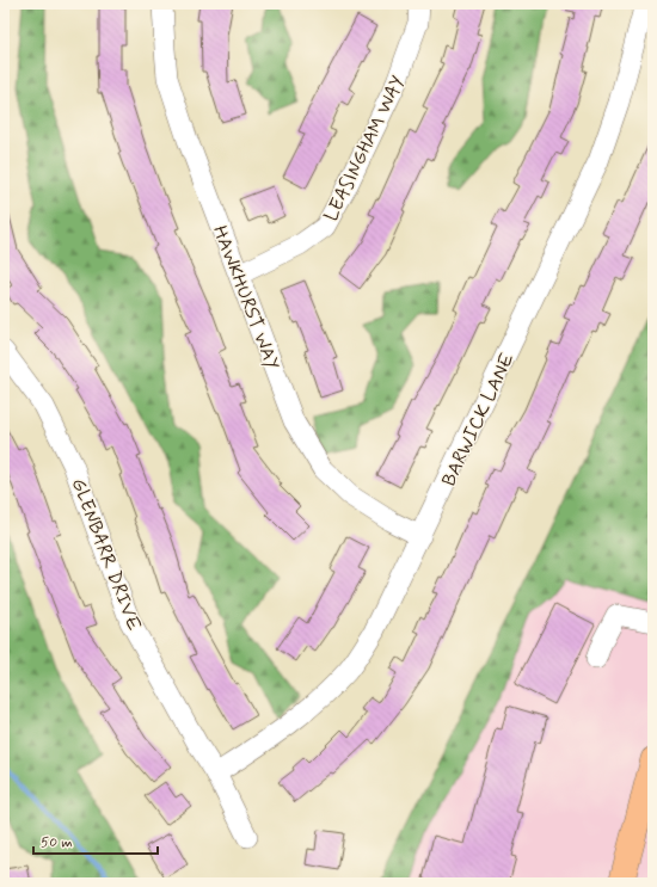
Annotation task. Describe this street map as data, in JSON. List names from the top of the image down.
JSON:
{
  "streets": {
    "street": [
      "LEASINGHAM WAY",
      "HAWKHURST WAY",
      "BARWICK LANE",
      "GLENBARR DRIVE"
    ]
  },
  "crossings": [
    ["LEASINGHAM WAY", "HAWKHURST WAY"],
    ["HAWKHURST WAY", "BARWICK LANE"],
    ["BARWICK LANE", "GLENBARR DRIVE"]
  ],
  "scale_bar": "50 m"
}
